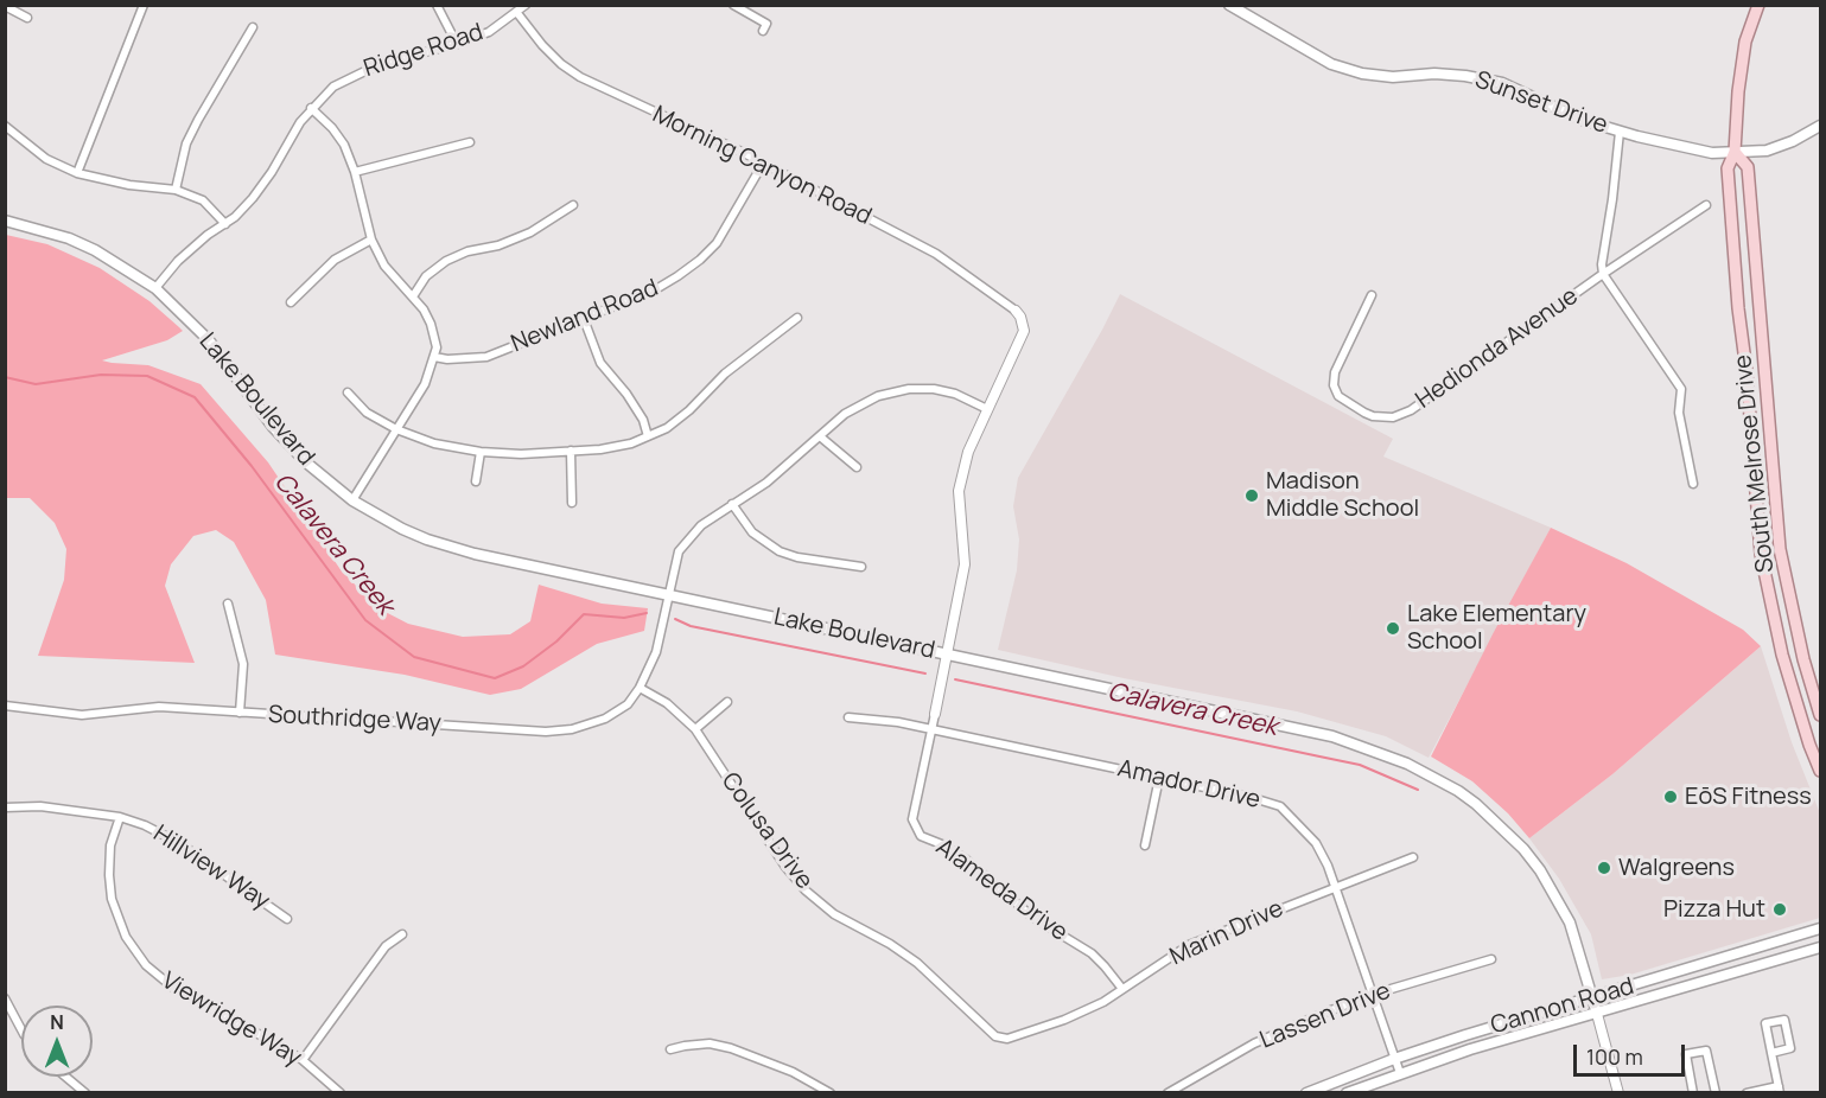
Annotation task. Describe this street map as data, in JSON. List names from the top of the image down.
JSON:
{
  "streets": {
    "main road": [
      "Sunset Drive",
      "Lake Boulevard",
      "South Melrose Drive",
      "Cannon Road"
    ],
    "street": [
      "Ridge Road",
      "Morning Canyon Road",
      "Newland Road",
      "Hedionda Avenue",
      "Southridge Way",
      "Amador Drive",
      "Colusa Drive",
      "Hillview Way",
      "Alameda Drive",
      "Marin Drive",
      "Lassen Drive",
      "Viewridge Way"
    ]
  },
  "crossings": [
    ["Ridge Road", "Morning Canyon Road"],
    ["Ridge Road", "Lake Boulevard"],
    ["Sunset Drive", "South Melrose Drive"],
    ["Morning Canyon Road", "Newland Road"],
    ["Morning Canyon Road", "Alameda Drive"],
    ["Lake Boulevard", "Southridge Way"],
    ["Lake Boulevard", "Alameda Drive"],
    ["Lake Boulevard", "Cannon Road"],
    ["Southridge Way", "Colusa Drive"],
    ["Southridge Way", "Alameda Drive"],
    ["Amador Drive", "Alameda Drive"],
    ["Amador Drive", "Marin Drive"],
    ["Amador Drive", "Cannon Road"],
    ["Amador Drive", "Lassen Drive"],
    ["Colusa Drive", "Marin Drive"],
    ["Hillview Way", "Viewridge Way"],
    ["Alameda Drive", "Marin Drive"]
  ],
  "water": ["Calavera Creek"],
  "places": [
    "Madison Middle School",
    "Lake Elementary School",
    "EōS Fitness",
    "Walgreens",
    "Pizza Hut"
  ],
  "scale_bar": "100 m",
  "north": "top"
}
